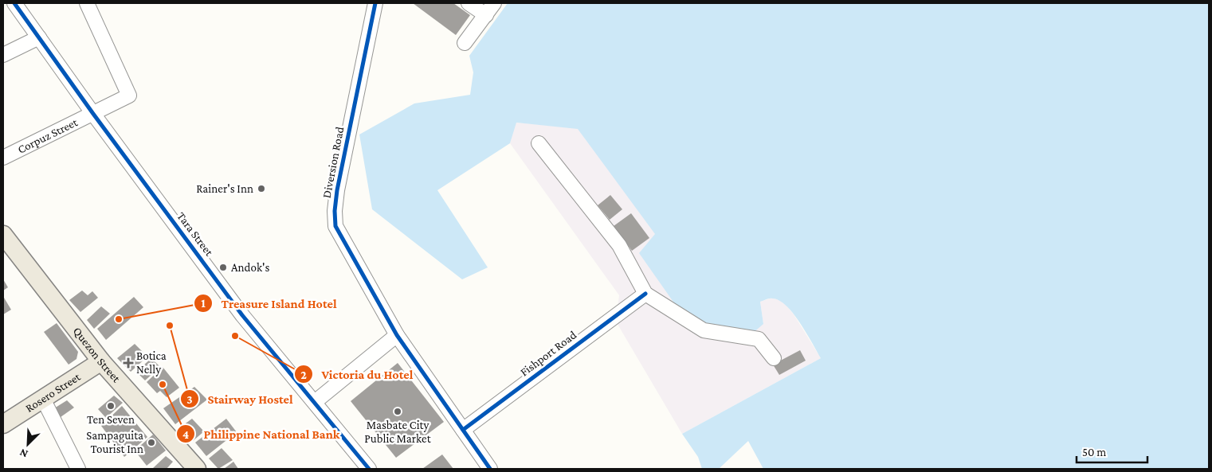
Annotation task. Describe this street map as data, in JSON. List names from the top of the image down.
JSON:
{
  "streets": {
    "main road": ["Quezon Street", "Rosero Street"],
    "street": [
      "Corpuz Street",
      "Diversion Road",
      "Tara Street",
      "Fishport Road"
    ]
  },
  "crossings": [
    ["Corpuz Street", "Tara Street"],
    ["Diversion Road", "Fishport Road"],
    ["Quezon Street", "Rosero Street"]
  ],
  "places": {
    "other": [
      "Rainer's Inn",
      "Andok's",
      "Treasure Island Hotel",
      "Stairway Hostel",
      "Victoria du Hotel",
      "Philippine National Bank",
      "Ten Seven",
      "Masbate City Public Market",
      "Sampaguita Tourist Inn"
    ],
    "health": ["Botica Nelly"]
  },
  "scale_bar": "50 m",
  "north": "bottom left"
}
